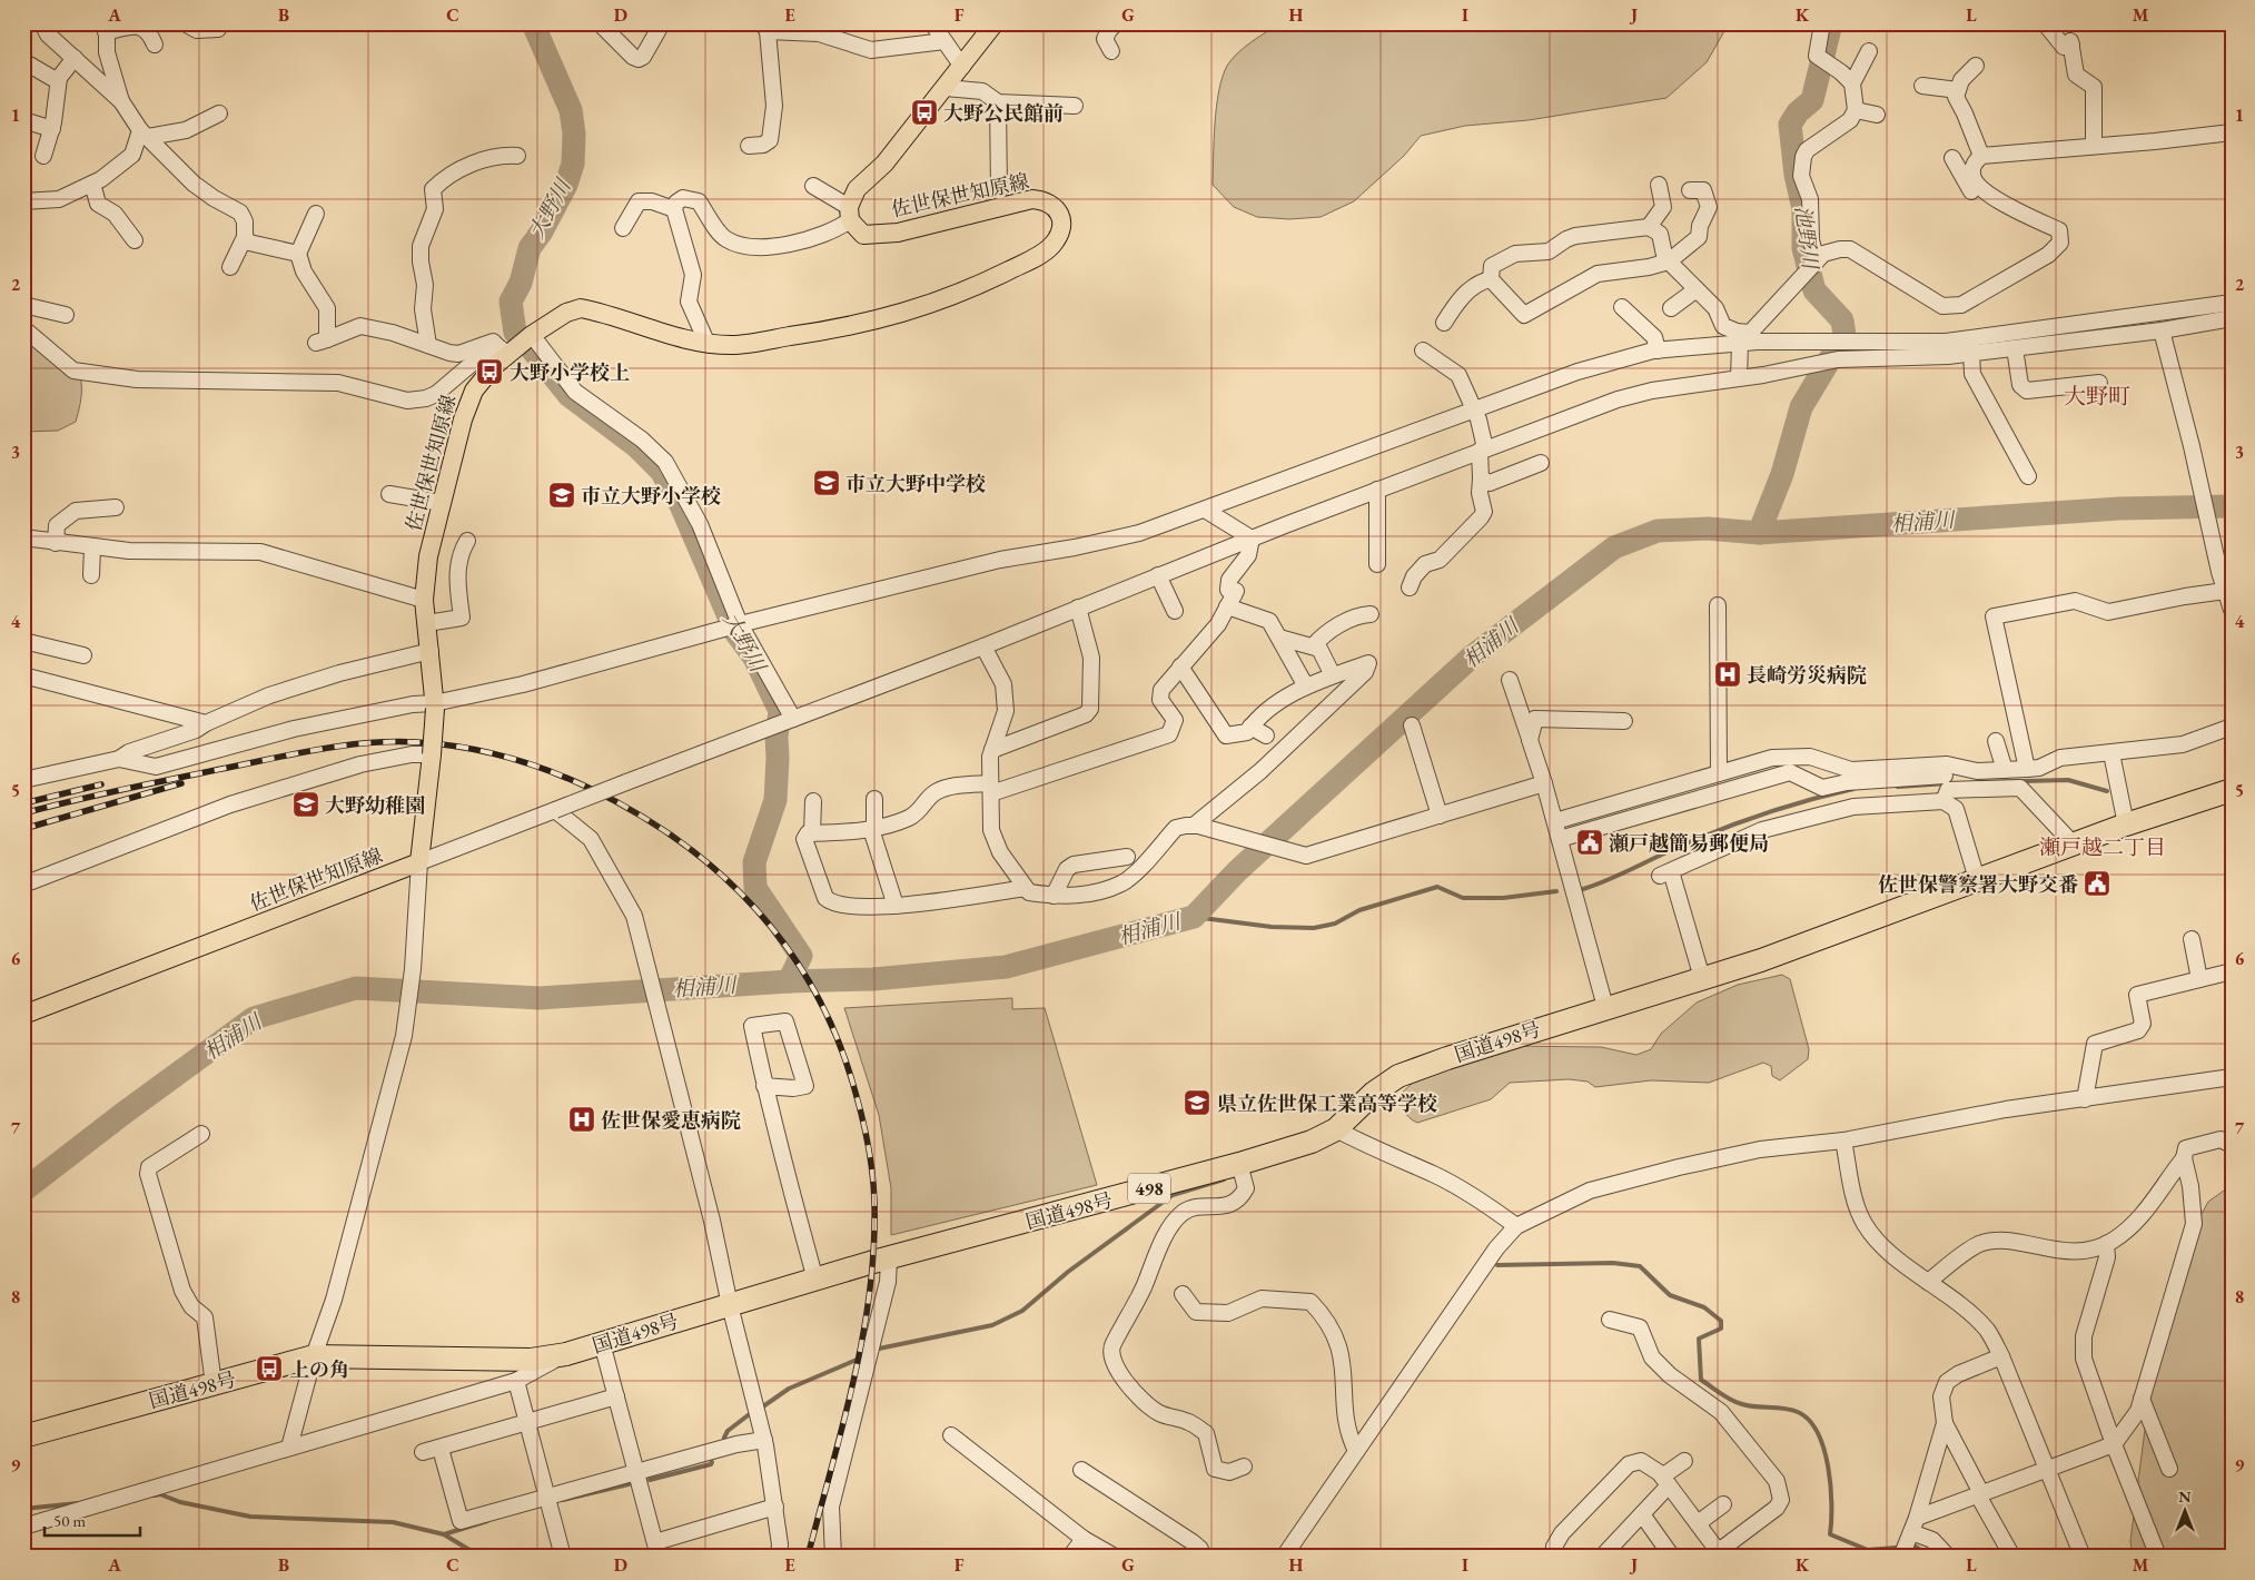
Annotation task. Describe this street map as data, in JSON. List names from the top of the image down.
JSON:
{
  "streets": {
    "highway": ["国道498号", "498"],
    "main road": ["佐世保世知原線"]
  },
  "districts": ["大野町", "瀬戸越二丁目"],
  "water": ["大野川", "池野川", "相浦川"],
  "places": {
    "bus stop": ["大野公民館前", "大野小学校上", "上の角"],
    "school or university": [
      "市立大野中学校",
      "市立大野小学校",
      "大野幼稚園",
      "県立佐世保工業高等学校"
    ],
    "hospital": ["長崎労災病院", "佐世保愛恵病院"],
    "public building": ["瀬戸越簡易郵便局", "佐世保警察署大野交番"]
  },
  "scale_bar": "50 m",
  "north": "top",
  "grid": {
    "columns": [
      "A",
      "B",
      "C",
      "D",
      "E",
      "F",
      "G",
      "H",
      "I",
      "J",
      "K",
      "L",
      "M"
    ],
    "rows": [
      "1",
      "2",
      "3",
      "4",
      "5",
      "6",
      "7",
      "8",
      "9"
    ]
  }
}
